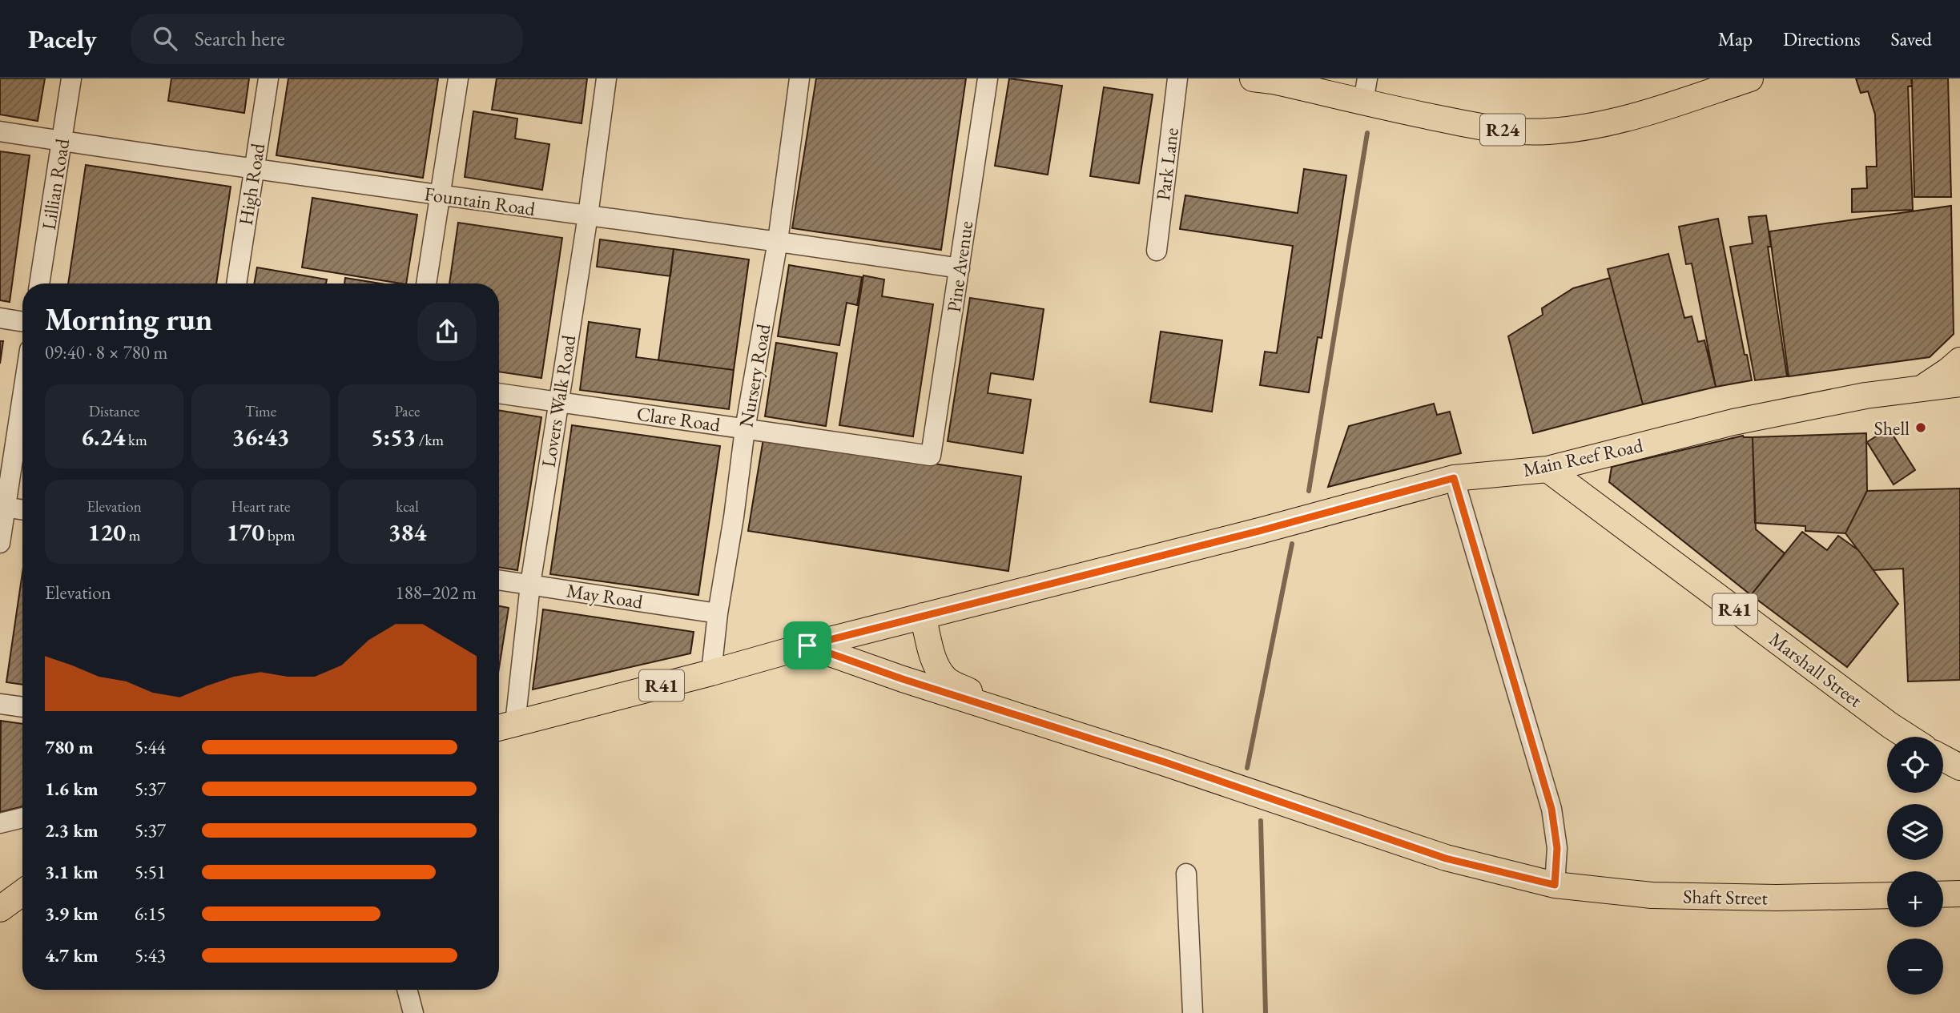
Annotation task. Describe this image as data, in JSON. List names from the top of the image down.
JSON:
{
  "streets": {
    "main road": [
      "R24",
      "Main Reef Road",
      "R41",
      "Marshall Street",
      "Shaft Street"
    ],
    "street": [
      "Park Lane",
      "Lillian Road",
      "High Road",
      "Fountain Road",
      "Pine Avenue",
      "Nursery Road",
      "Lovers Walk Road",
      "Clare Road",
      "May Road"
    ]
  },
  "crossings": [
    ["Lillian Road", "Fountain Road"],
    ["High Road", "Fountain Road"],
    ["Fountain Road", "Pine Avenue"],
    ["Fountain Road", "Nursery Road"],
    ["Fountain Road", "Lovers Walk Road"],
    ["Pine Avenue", "Clare Road"],
    ["Nursery Road", "Clare Road"],
    ["Nursery Road", "Main Reef Road"],
    ["Nursery Road", "May Road"],
    ["Lovers Walk Road", "Clare Road"],
    ["Lovers Walk Road", "Main Reef Road"],
    ["Lovers Walk Road", "May Road"],
    ["Main Reef Road", "Marshall Street"],
    ["Main Reef Road", "Shaft Street"]
  ],
  "places": ["Shell"],
  "page": {
    "header": "Pacely",
    "search": "Search here",
    "nav": ["Map", "Directions", "Saved"],
    "heading": ["Morning run", "09:40 · 8 × 780 m"],
    "stats": [
      ["Distance", "6.24 km"],
      ["Time", "36:43"],
      ["Pace", "5:53 /km"],
      ["Elevation", "120 m"],
      ["Heart rate", "170 bpm"],
      ["kcal", "384"]
    ],
    "chart": ["Elevation", "188–202 m"],
    "list": [
      {
        "name": "780 m",
        "note": "5:44"
      },
      {
        "name": "1.6 km",
        "note": "5:37"
      },
      {
        "name": "2.3 km",
        "note": "5:37"
      },
      {
        "name": "3.1 km",
        "note": "5:51"
      },
      {
        "name": "3.9 km",
        "note": "6:15"
      },
      {
        "name": "4.7 km",
        "note": "5:43"
      }
    ],
    "map_buttons": ["+", "−"]
  }
}
